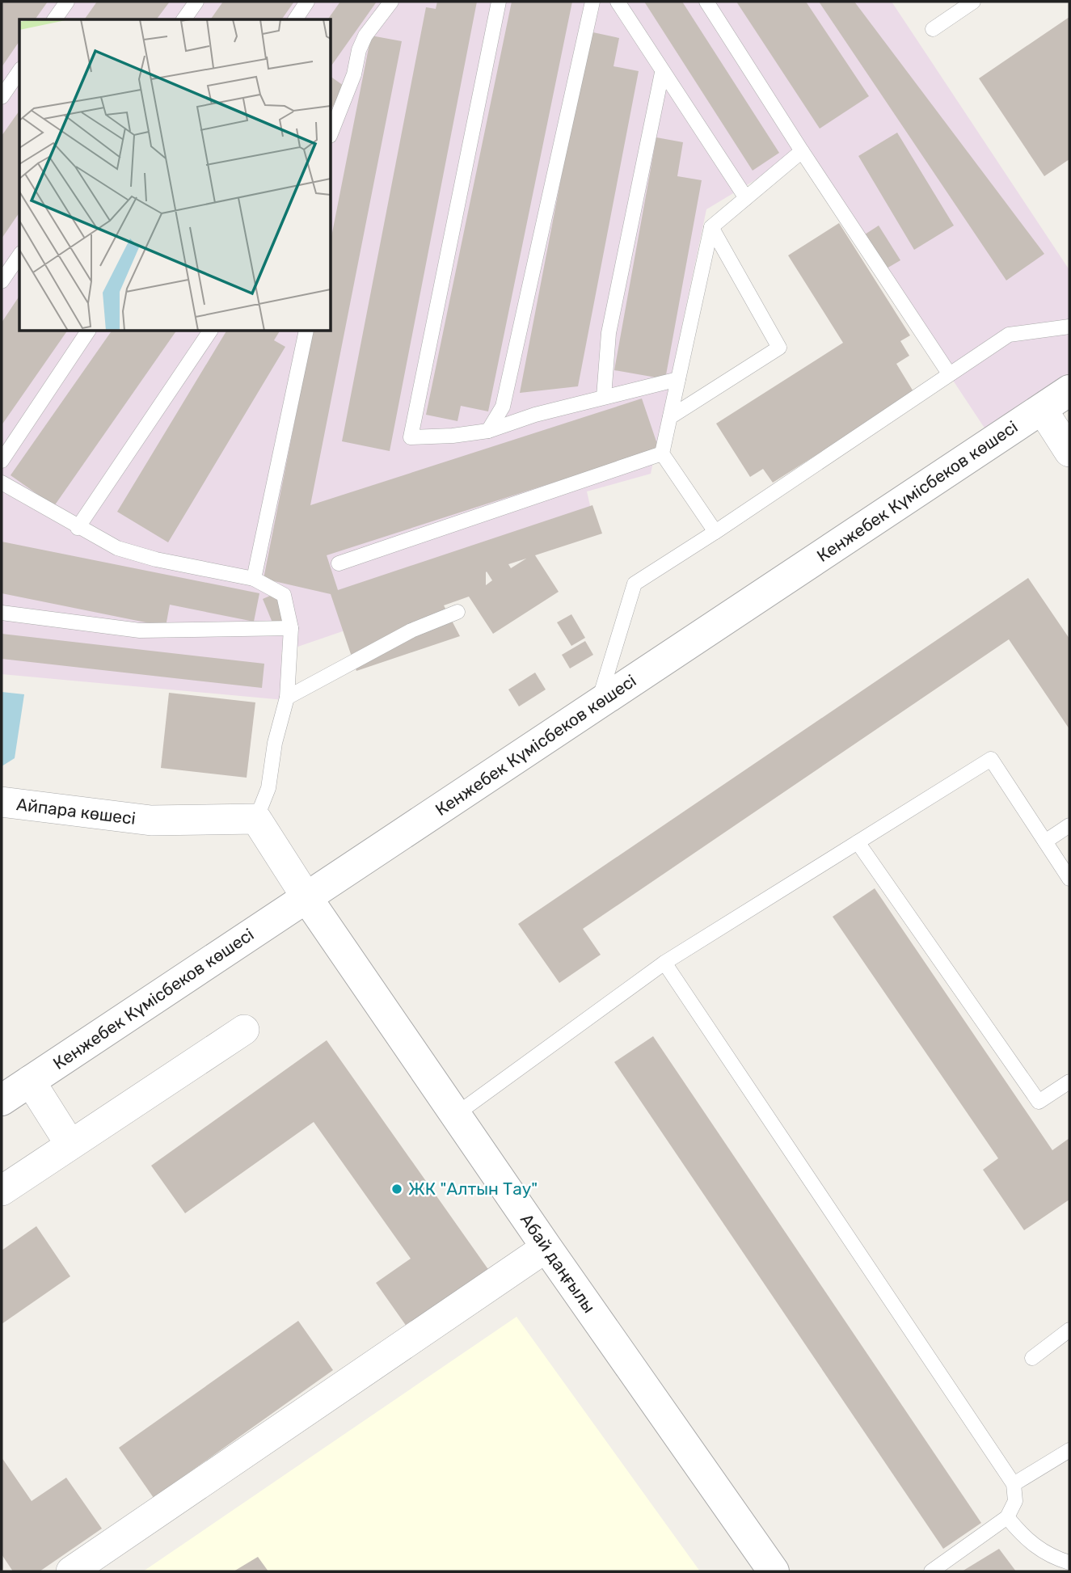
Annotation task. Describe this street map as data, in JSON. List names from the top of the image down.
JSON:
{
  "streets": {
    "street": ["Кенжебек Күмісбеков көшесі", "Айпара көшесі", "Абай даңғылы"]
  },
  "crossings": [
    ["Кенжебек Күмісбеков көшесі", "Абай даңғылы"]
  ],
  "places": ["ЖК \"Алтын Тау\""]
}
